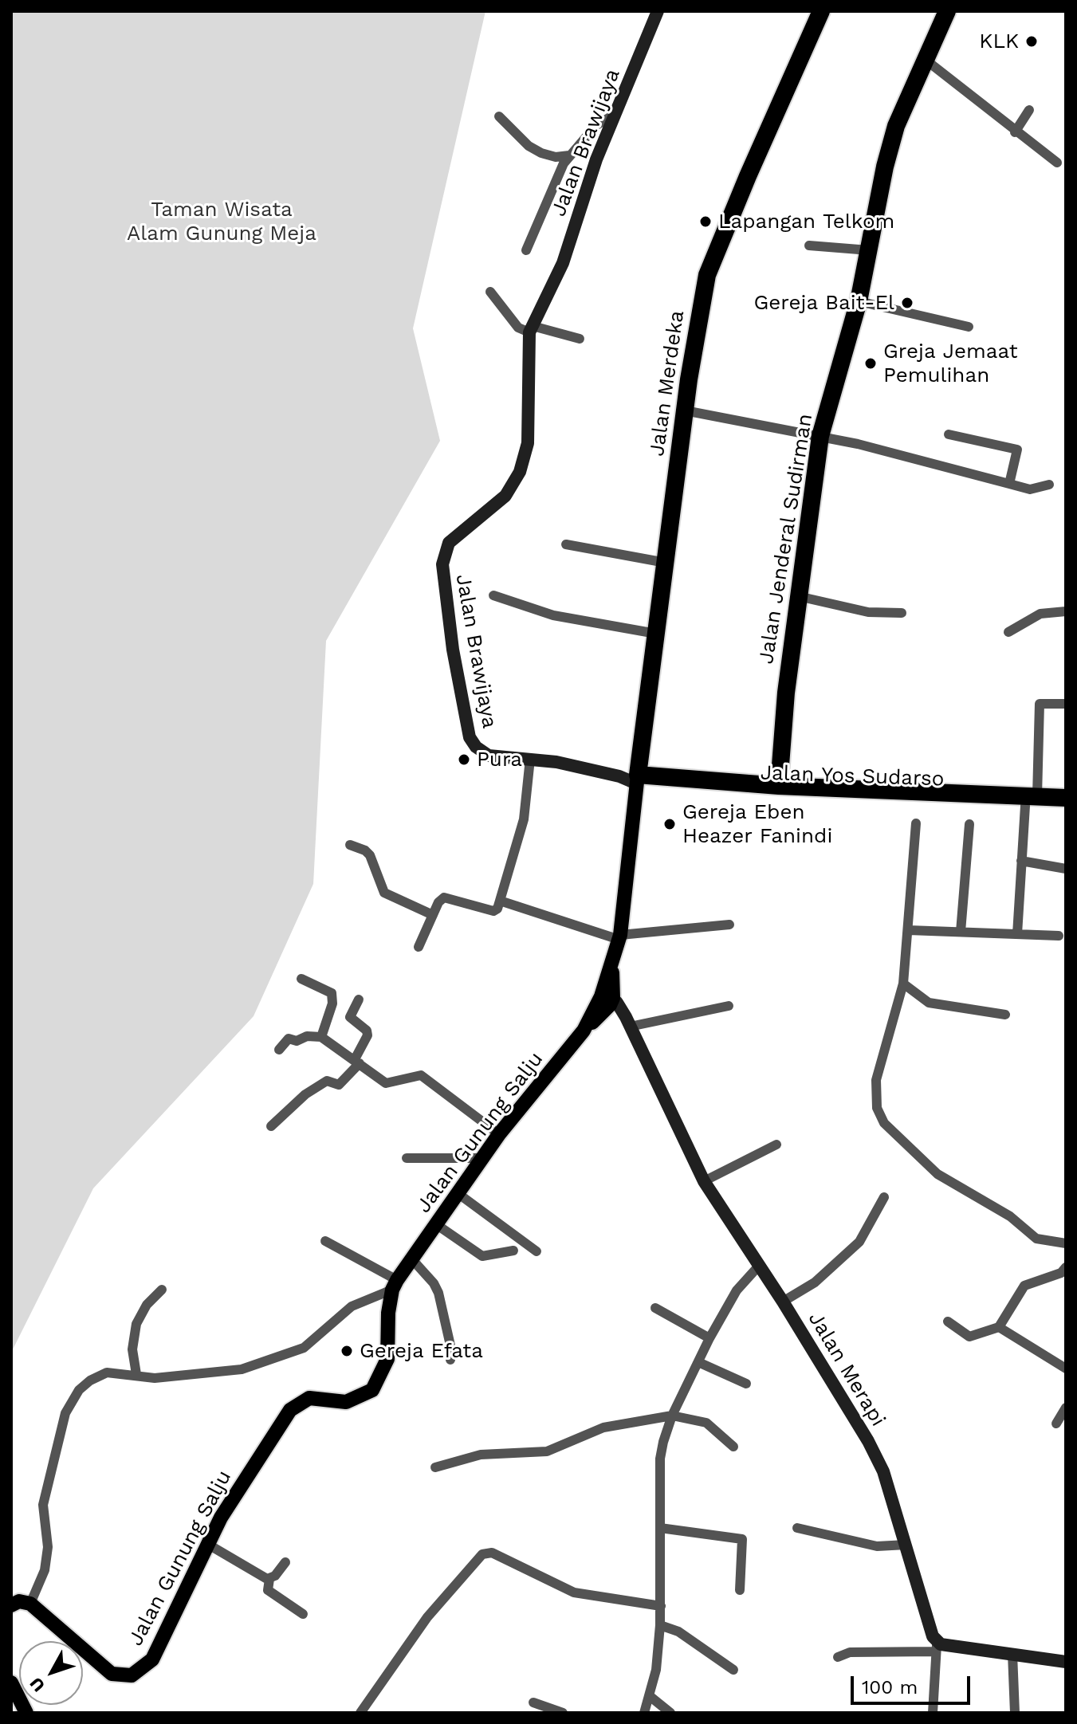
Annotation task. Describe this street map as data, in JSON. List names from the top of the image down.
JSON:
{
  "streets": {
    "highway": ["Jalan Merdeka", "Jalan Jenderal Sudirman", "Jalan Yos Sudarso"],
    "main road": ["Jalan Gunung Salju"],
    "street": ["Jalan Brawijaya", "Jalan Merapi"]
  },
  "crossings": [
    ["Jalan Brawijaya", "Jalan Merdeka"],
    ["Jalan Brawijaya", "Jalan Yos Sudarso"],
    ["Jalan Merdeka", "Jalan Yos Sudarso"],
    ["Jalan Jenderal Sudirman", "Jalan Yos Sudarso"],
    ["Jalan Gunung Salju", "Jalan Merapi"]
  ],
  "parks": ["Taman Wisata Alam Gunung Meja"],
  "places": [
    "KLK",
    "Lapangan Telkom",
    "Gereja Bait-El",
    "Greja Jemaat Pemulihan",
    "Pura",
    "Gereja Eben Heazer Fanindi",
    "Gereja Efata"
  ],
  "scale_bar": "100 m",
  "north": "bottom left"
}
